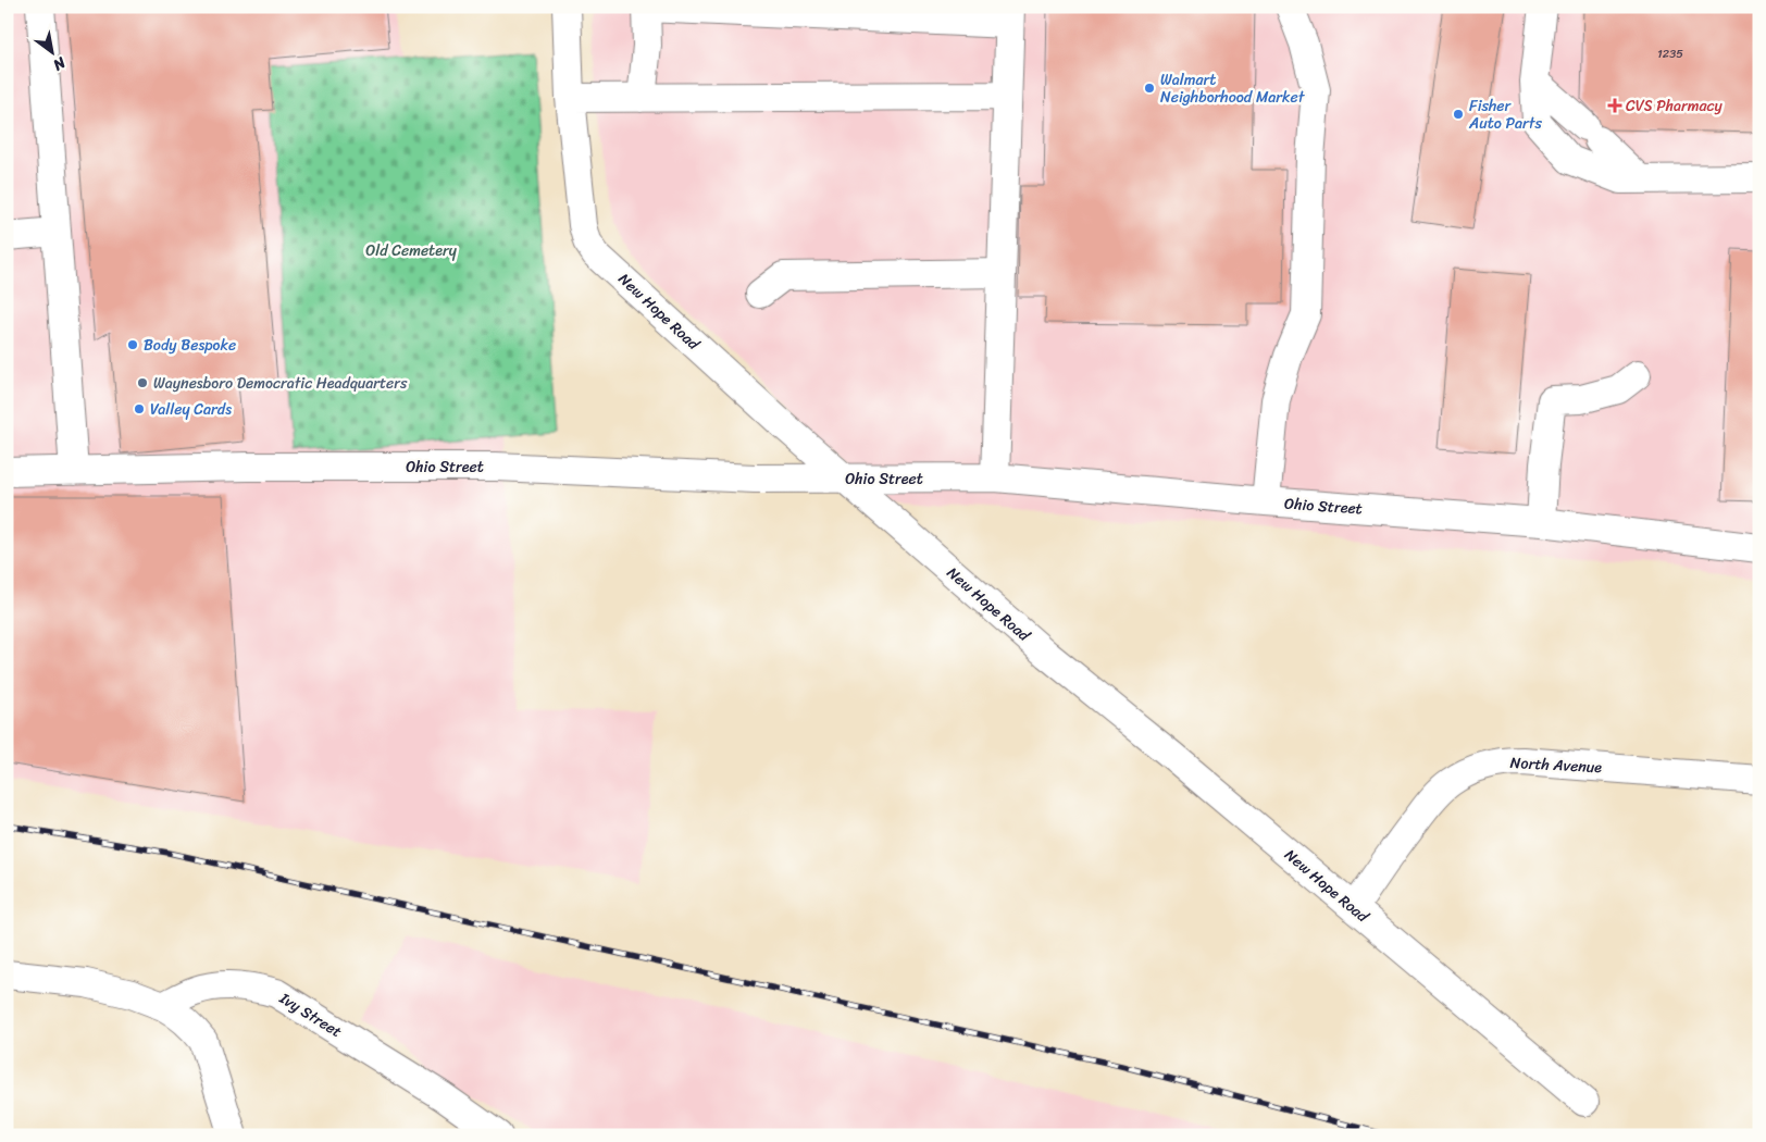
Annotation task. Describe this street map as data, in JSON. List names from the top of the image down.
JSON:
{
  "streets": {
    "street": [
      "New Hope Road",
      "Ohio Street",
      "North Avenue",
      "Ivy Street"
    ]
  },
  "crossings": [
    ["New Hope Road", "Ohio Street"],
    ["New Hope Road", "North Avenue"]
  ],
  "parks": ["Old Cemetery"],
  "places": {
    "other": [
      "Walmart Neighborhood Market",
      "Fisher Auto Parts",
      "Body Bespoke",
      "Waynesboro Democratic Headquarters",
      "Valley Cards"
    ],
    "health": ["CVS Pharmacy"]
  },
  "house_numbers": ["1235"],
  "north": "bottom right"
}
